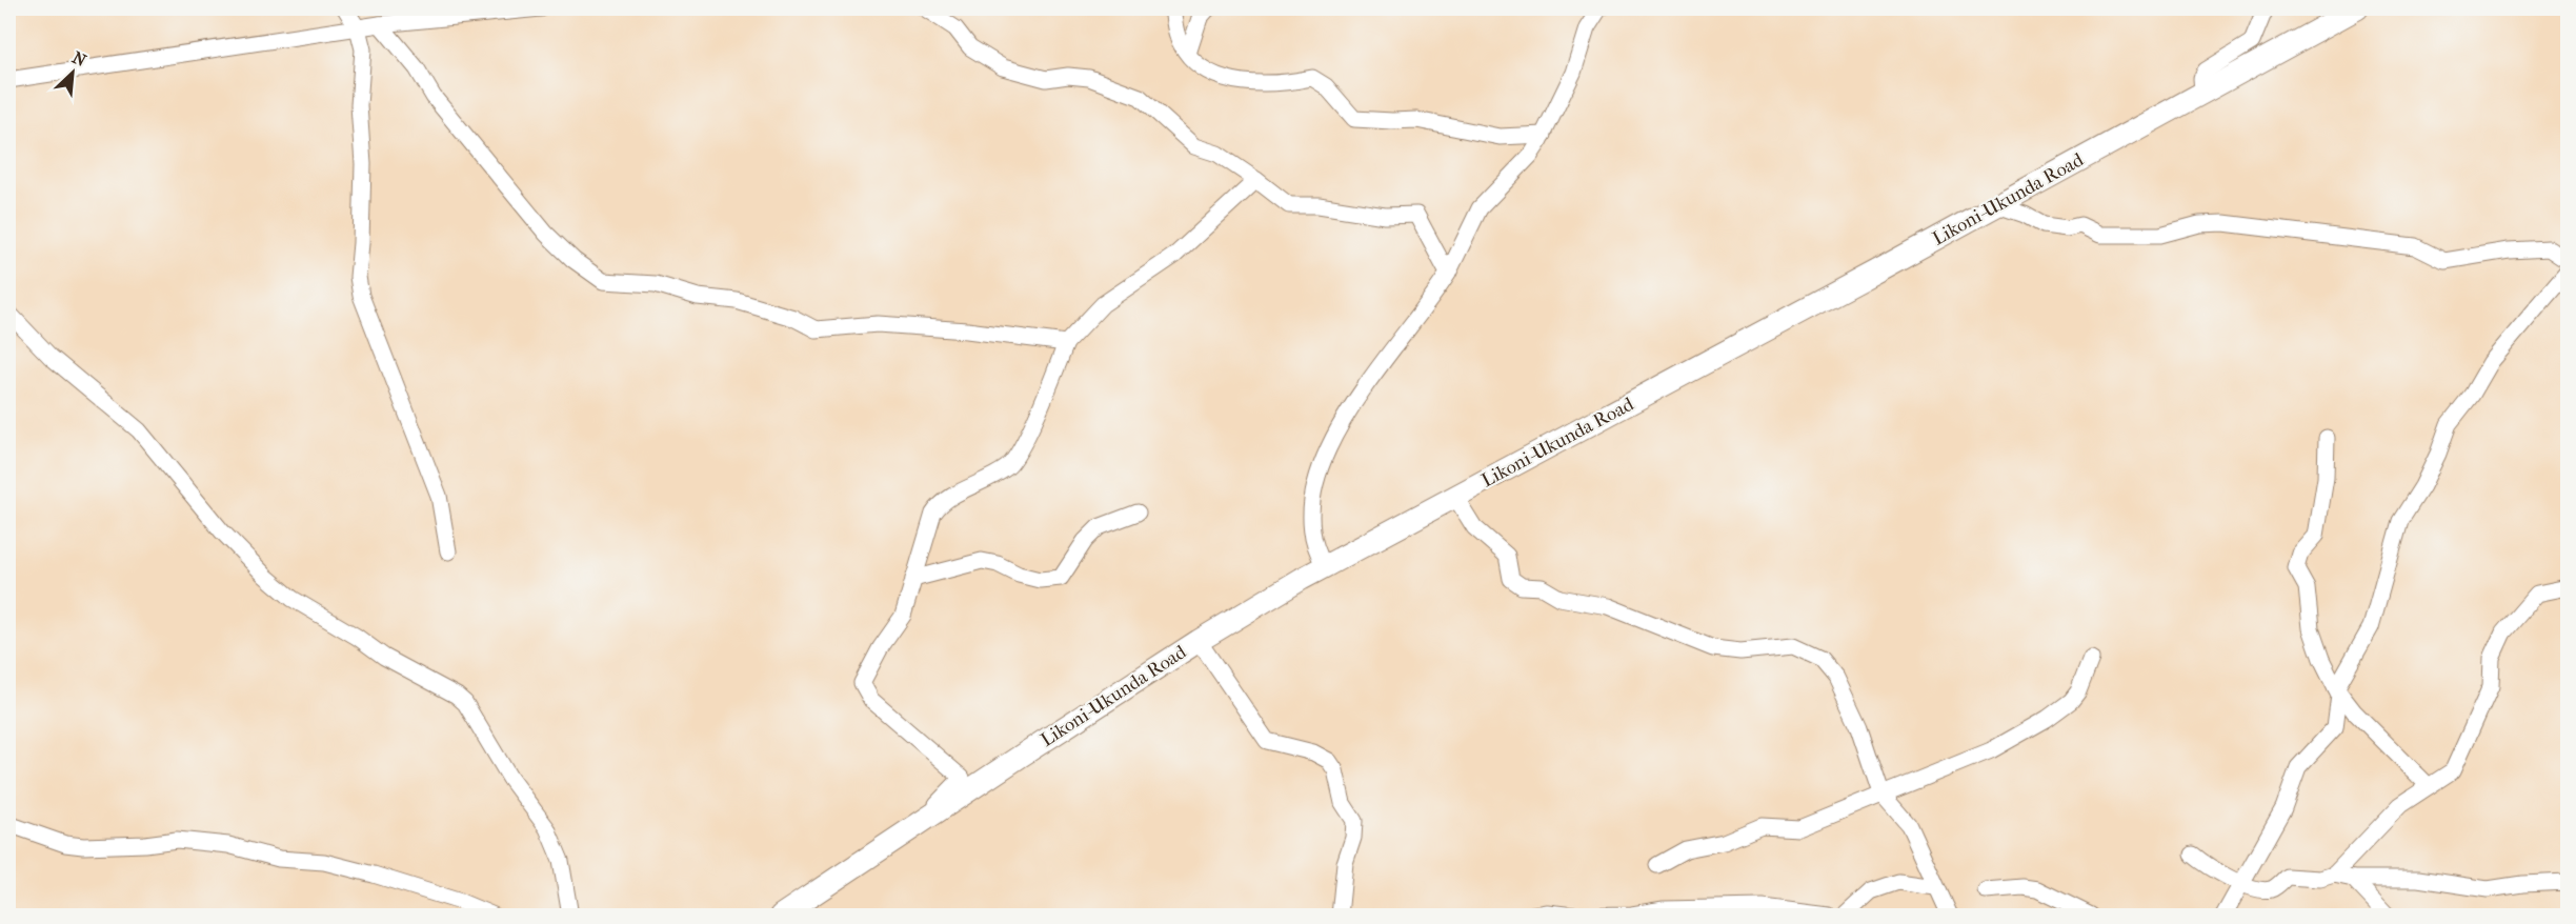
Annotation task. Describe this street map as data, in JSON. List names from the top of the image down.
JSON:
{
  "streets": {
    "highway": ["Likoni-Ukunda Road"]
  },
  "north": "top right"
}
